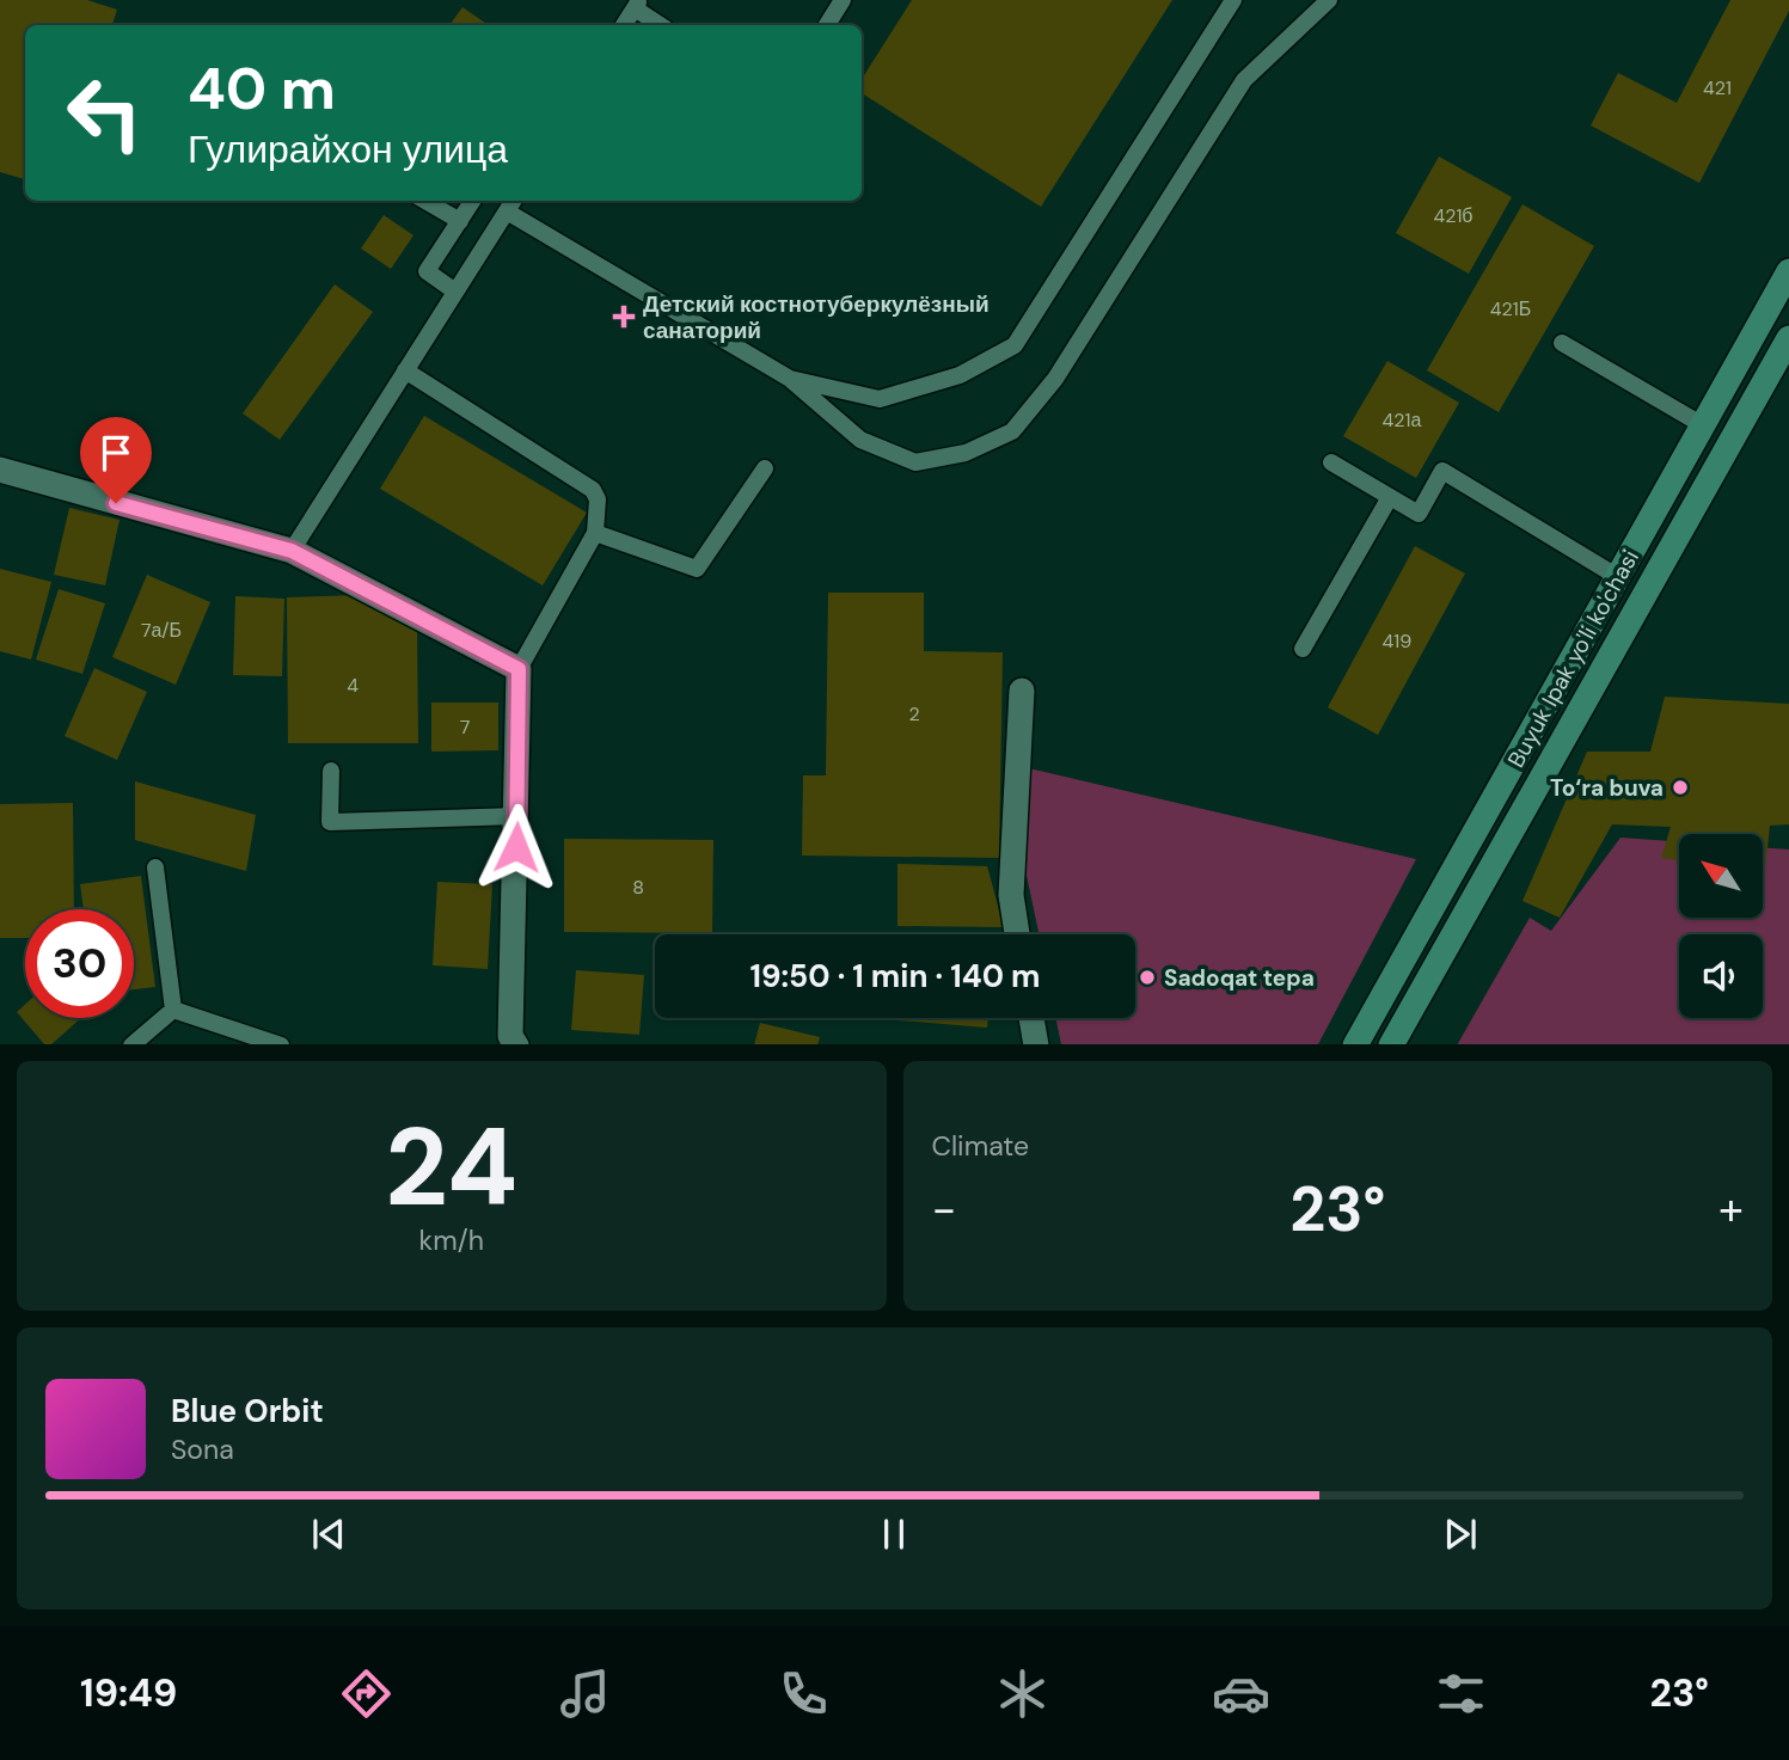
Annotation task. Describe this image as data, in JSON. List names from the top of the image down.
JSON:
{
  "streets": {
    "main road": ["Buyuk Ipak yo'li ko'chasi"]
  },
  "places": {
    "health": ["Детский костнотуберкулёзный санаторий"],
    "other": ["To‘ra buva", "Sadoqat tepa"]
  },
  "house_numbers": [
    "421",
    "421б",
    "421Б",
    "421а",
    "7а/Б",
    "419",
    "4",
    "2",
    "7",
    "8"
  ],
  "north": "top left",
  "page": {
    "turn": ["40 m", "Гулирайхон улица"],
    "limit": "30",
    "trip": "19:50 · 1 min · 140 m",
    "tile": [
      ["24", "km/h"],
      "Climate"
    ],
    "heat": ["−", "23°", "+"],
    "song": ["Blue Orbit", "Sona"],
    "tabs": ["19:49", "23°"]
  }
}
